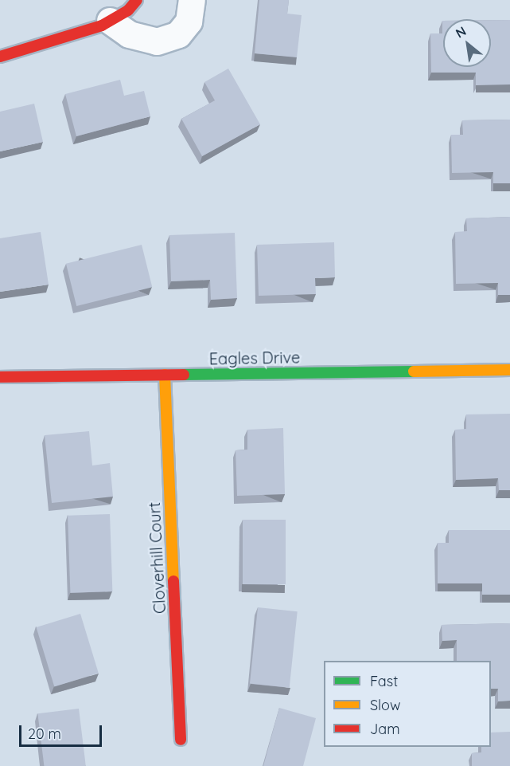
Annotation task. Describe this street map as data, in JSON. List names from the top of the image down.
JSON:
{
  "streets": {
    "street": ["Eagles Drive", "Cloverhill Court"]
  },
  "crossings": [
    ["Eagles Drive", "Cloverhill Court"]
  ],
  "legend": ["Fast", "Slow", "Jam"],
  "scale_bar": "20 m",
  "north": "top left"
}
